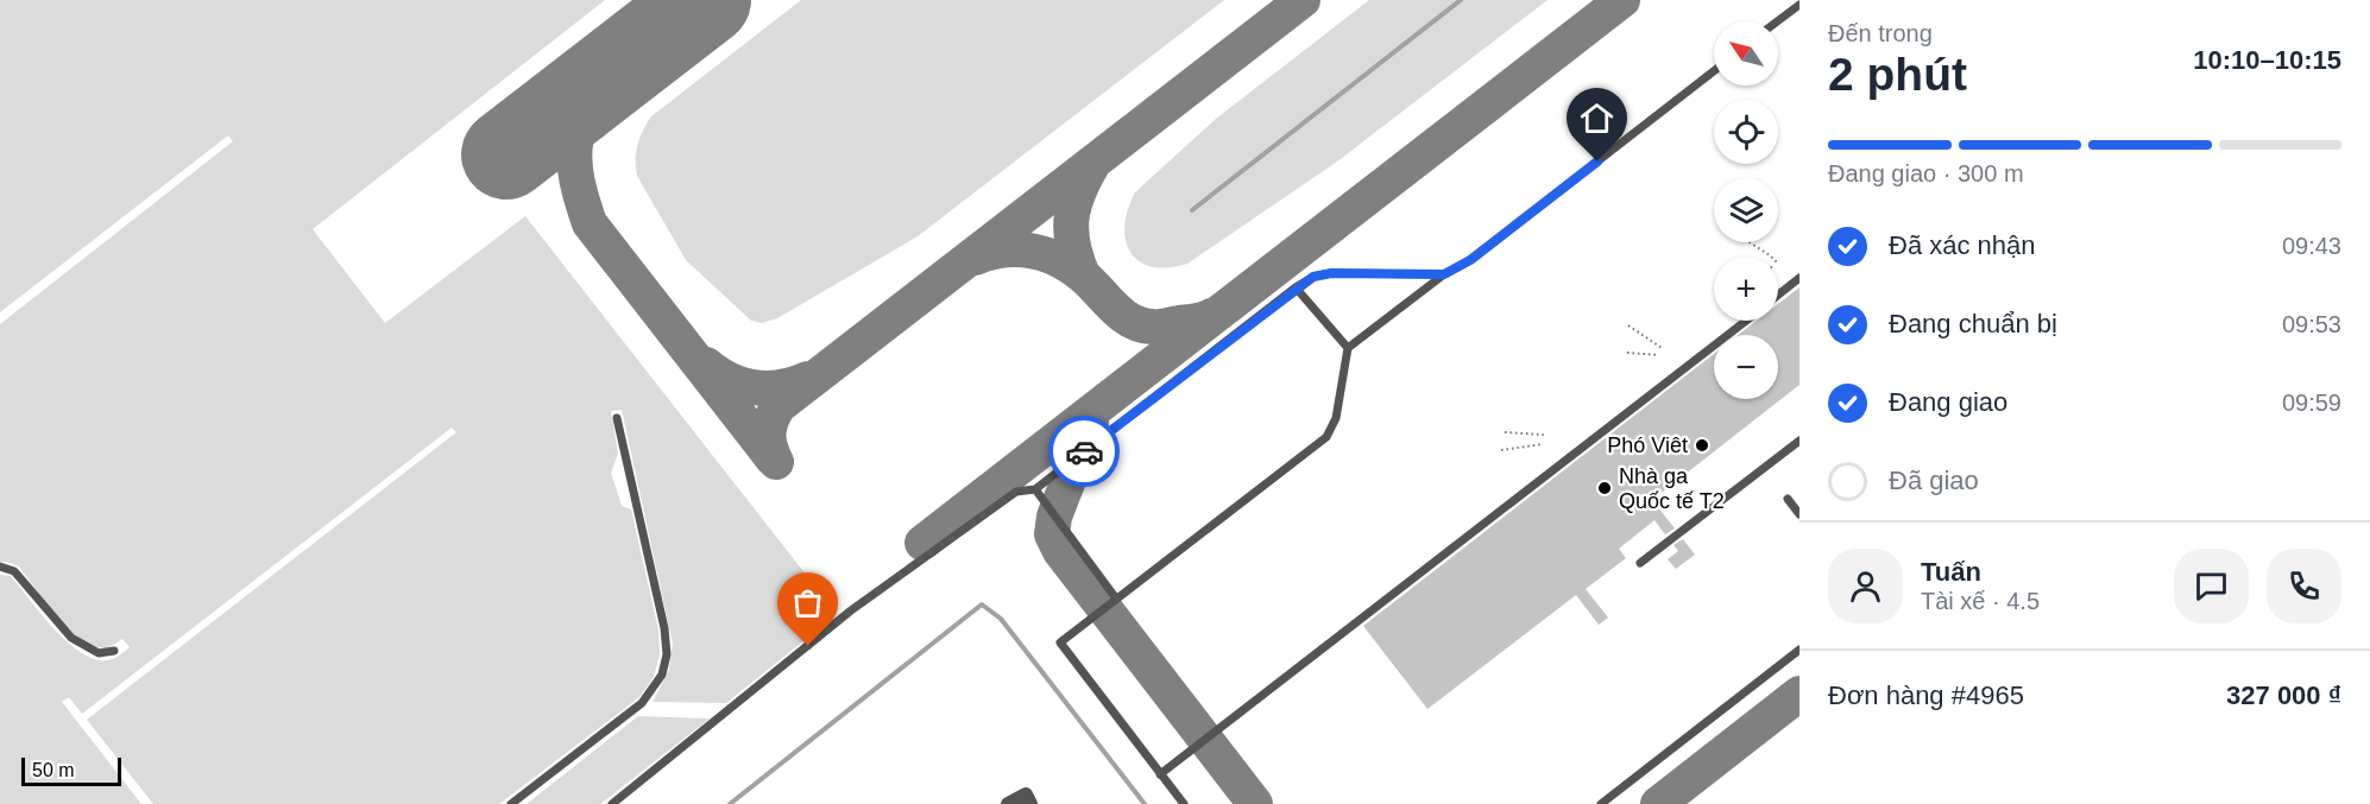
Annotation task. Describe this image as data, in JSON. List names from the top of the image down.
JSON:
{
  "places": ["Phó Viêt", "Nhà ga Quốc tế T2"],
  "scale_bar": "50 m",
  "north": "top left",
  "page": {
    "heading": ["2 phút", "Đến trong", "10:10–10:15"],
    "panel": [
      "Tuấn",
      "Tài xế · 4.5",
      "Đơn hàng #4965",
      "327 000 ₫"
    ],
    "map_buttons": ["+", "−"],
    "bar": "Đang giao · 300 m",
    "list": [
      ["Đã xác nhận", "09:43"],
      ["Đang chuẩn bị", "09:53"],
      ["Đang giao", "09:59"],
      "Đã giao"
    ],
    "scale": "50 m"
  }
}
